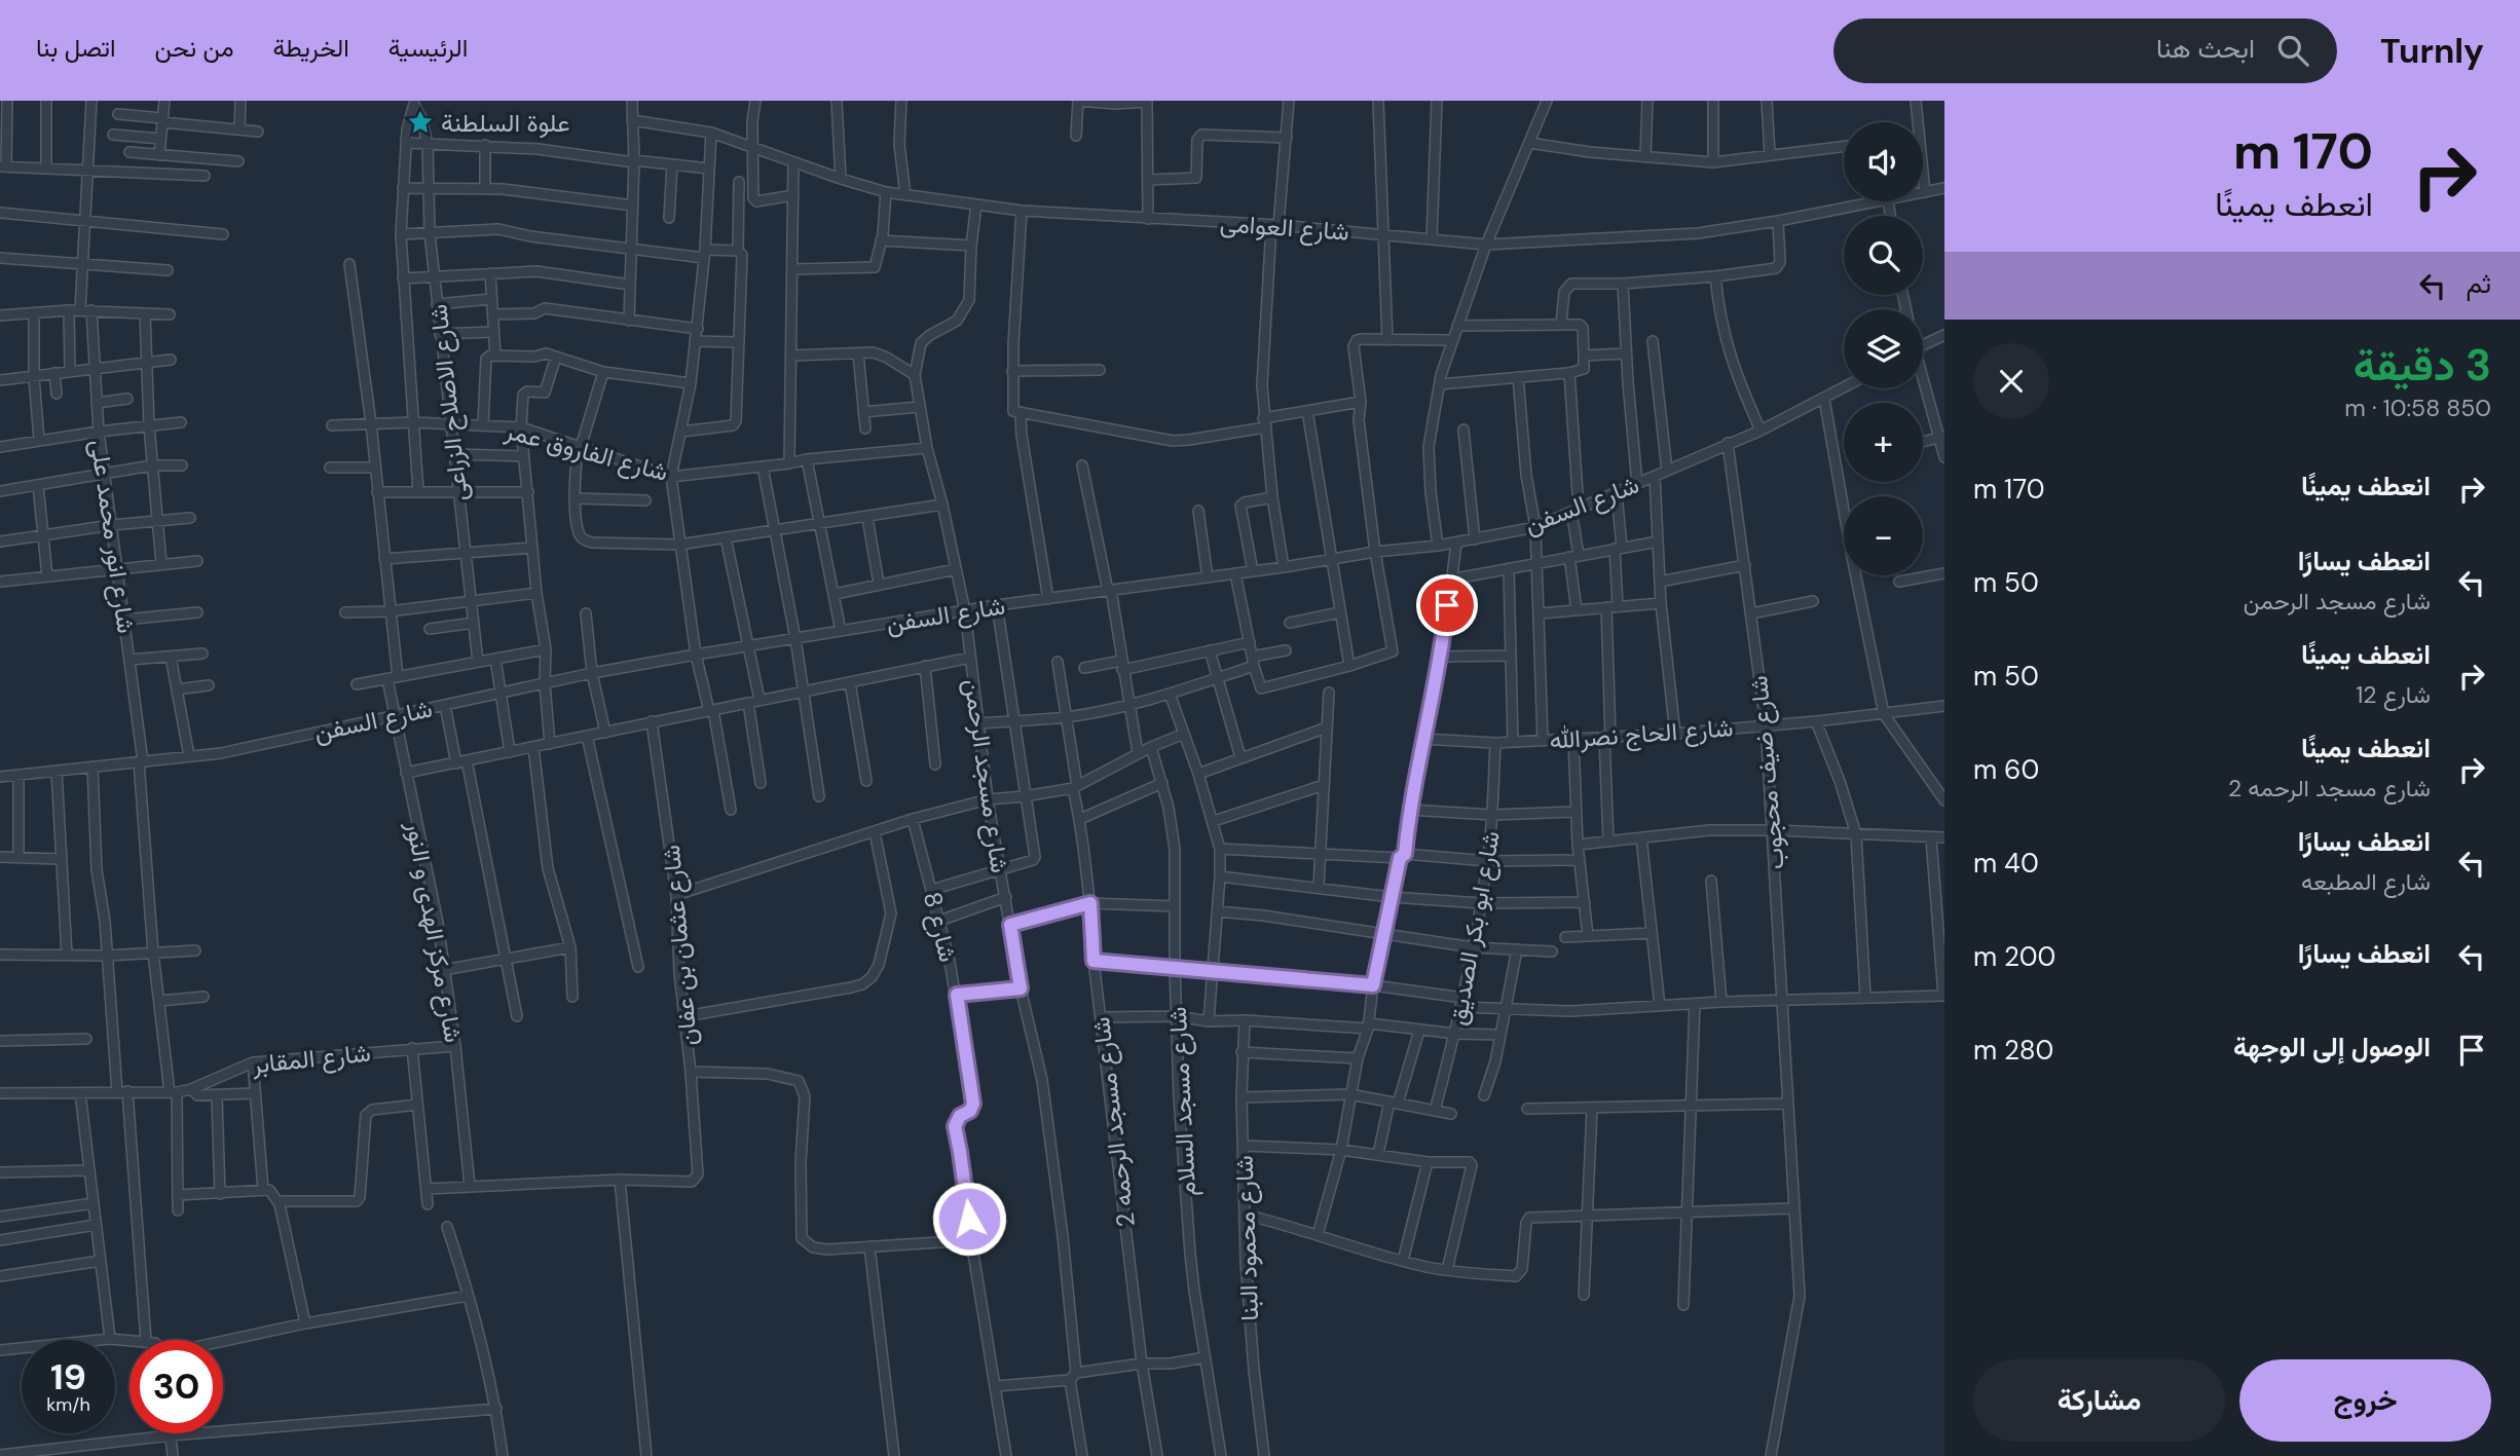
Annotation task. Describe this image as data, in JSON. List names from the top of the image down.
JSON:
{
  "streets": {
    "street": [
      "شارع العوامى",
      "شارع الاصلاح الزراعى",
      "شارع الفاروق عمر",
      "شارع السفن",
      "شارع انور محمد على",
      "شارع الحاج نصرالله",
      "شارع ضيف محجوب",
      "شارع مسجد الرحمن",
      "شارع 8",
      "شارع ابو بكر الصديق",
      "شارع مركز الهدى و النور",
      "شارع عثمان بن عفان",
      "شارع المقابر",
      "شارع مسجد السلام",
      "شارع مسجد الرحمه 2",
      "شارع محمود البنا"
    ]
  },
  "crossings": [
    ["شارع العوامى", "شارع مسجد الرحمن"],
    ["شارع الاصلاح الزراعى", "شارع الفاروق عمر"],
    ["شارع الفاروق عمر", "شارع مسجد الرحمن"],
    ["شارع الفاروق عمر", "شارع مركز الهدى و النور"],
    ["شارع السفن", "شارع انور محمد على"],
    ["شارع السفن", "شارع ضيف محجوب"],
    ["شارع السفن", "شارع مسجد الرحمن"],
    ["شارع السفن", "شارع مركز الهدى و النور"],
    ["شارع الحاج نصرالله", "شارع ضيف محجوب"],
    ["شارع الحاج نصرالله", "شارع ابو بكر الصديق"],
    ["شارع مركز الهدى و النور", "شارع المقابر"]
  ],
  "places": {
    "place": ["علوة السلطنة"]
  },
  "page": {
    "header": "Turnly",
    "search": "ابحث هنا",
    "nav": [
      "الرئيسية",
      "الخريطة",
      "من نحن",
      "اتصل بنا"
    ],
    "turn": ["170 m", "انعطف يمينًا"],
    "map_buttons": ["+", "−"],
    "then": "ثم",
    "heading": ["3 دقيقة", "850 m · 10:58"],
    "list": [
      {
        "name": "انعطف يمينًا",
        "value": "170 m"
      },
      {
        "name": "انعطف يسارًا",
        "note": "شارع مسجد الرحمن",
        "value": "50 m"
      },
      {
        "name": "انعطف يمينًا",
        "note": "شارع 12",
        "value": "50 m"
      },
      {
        "name": "انعطف يمينًا",
        "note": "شارع مسجد الرحمه 2",
        "value": "60 m"
      },
      {
        "name": "انعطف يسارًا",
        "note": "شارع المطبعه",
        "value": "40 m"
      },
      {
        "name": "انعطف يسارًا",
        "value": "200 m"
      },
      {
        "name": "الوصول إلى الوجهة",
        "value": "280 m"
      }
    ],
    "speed": "19 km/h",
    "limit": "30",
    "buttons": ["خروج", "مشاركة"]
  }
}
